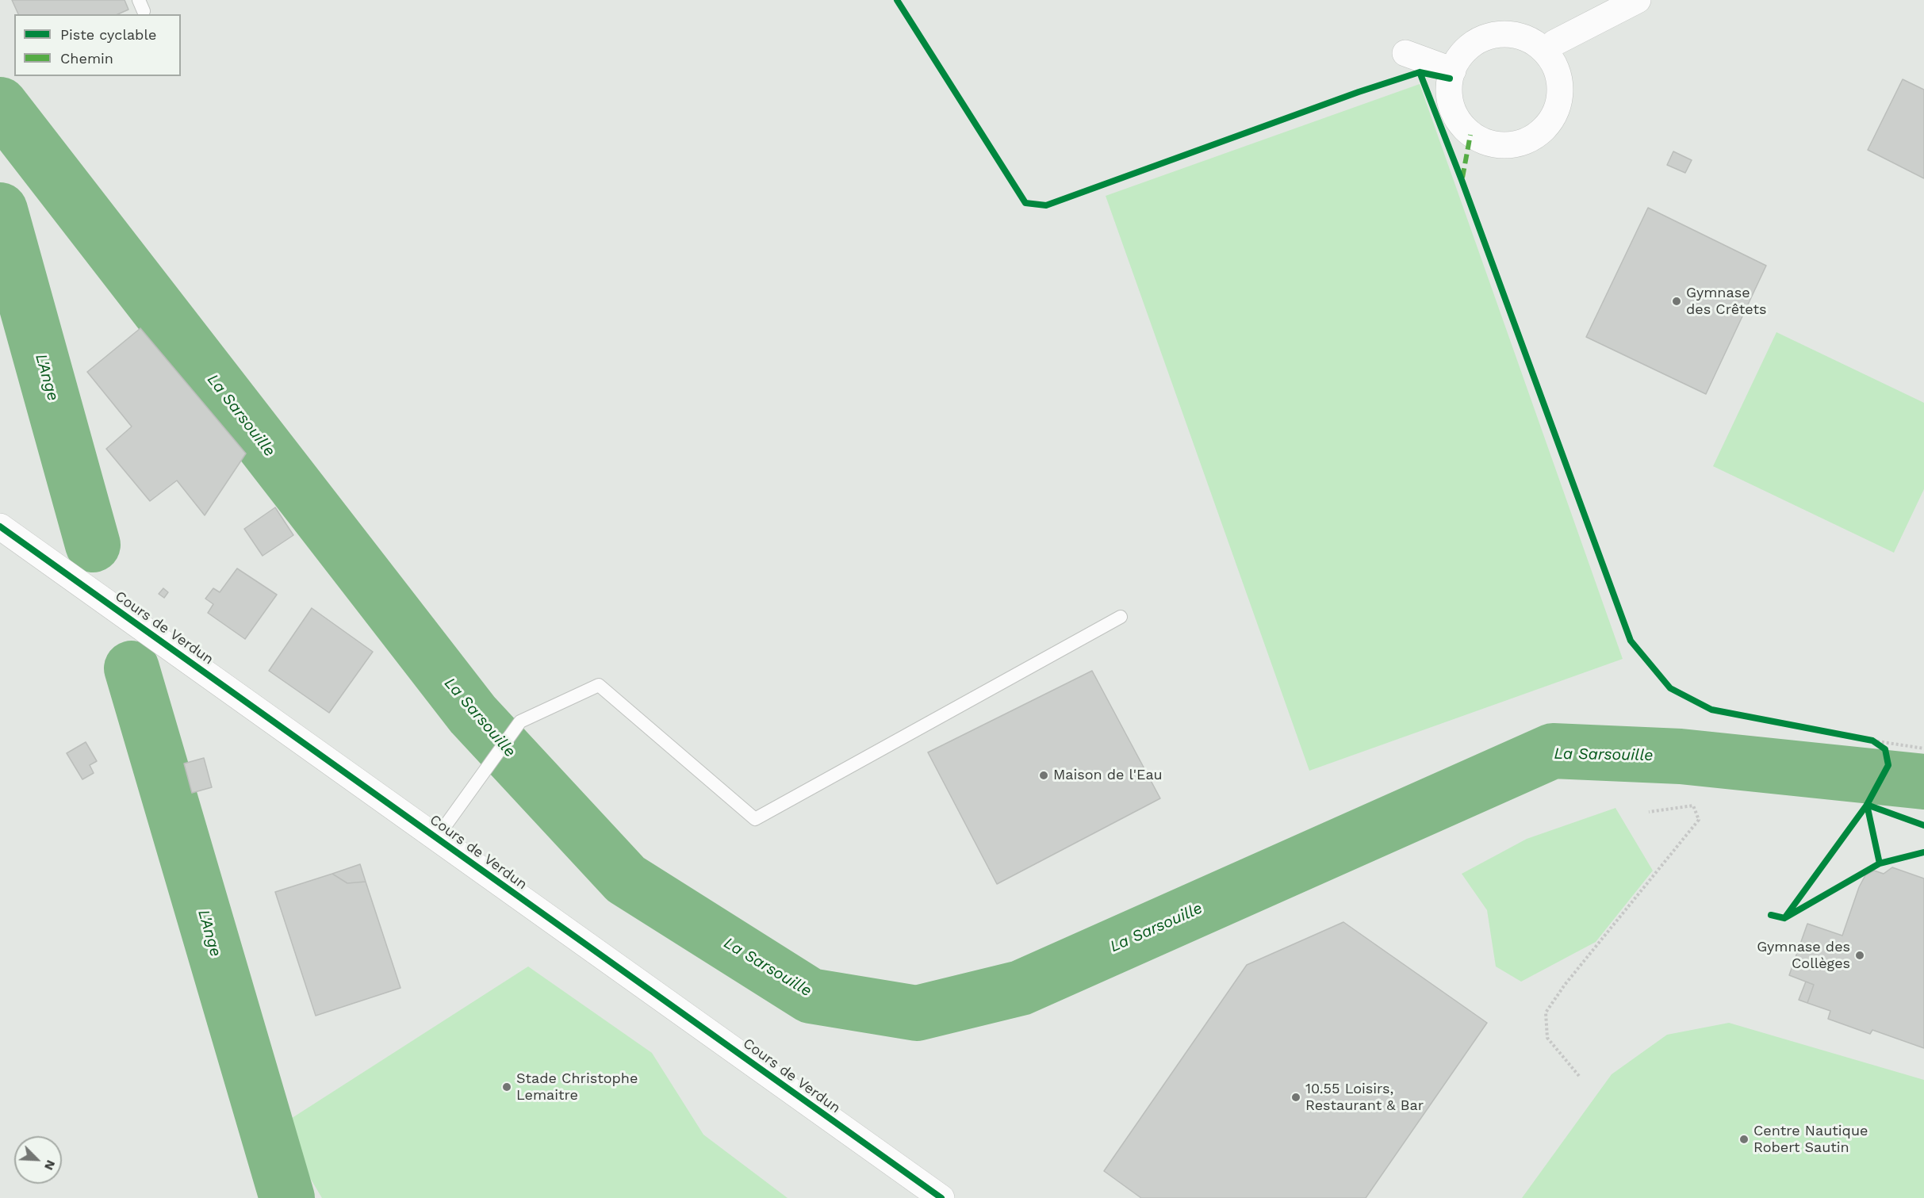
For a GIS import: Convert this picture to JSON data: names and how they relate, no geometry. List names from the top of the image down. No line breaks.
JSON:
{"streets":{"main road":["Cours de Verdun"]},"water":["L'Ange","La Sarsouille"],"places":["Gymnase des Crêtets","Maison de l'Eau","Gymnase des Collèges","Stade Christophe Lemaitre","10.55 Loisirs, Restaurant & Bar","Centre Nautique Robert Sautin"],"legend":["Piste cyclable","Chemin"],"north":"bottom right"}
